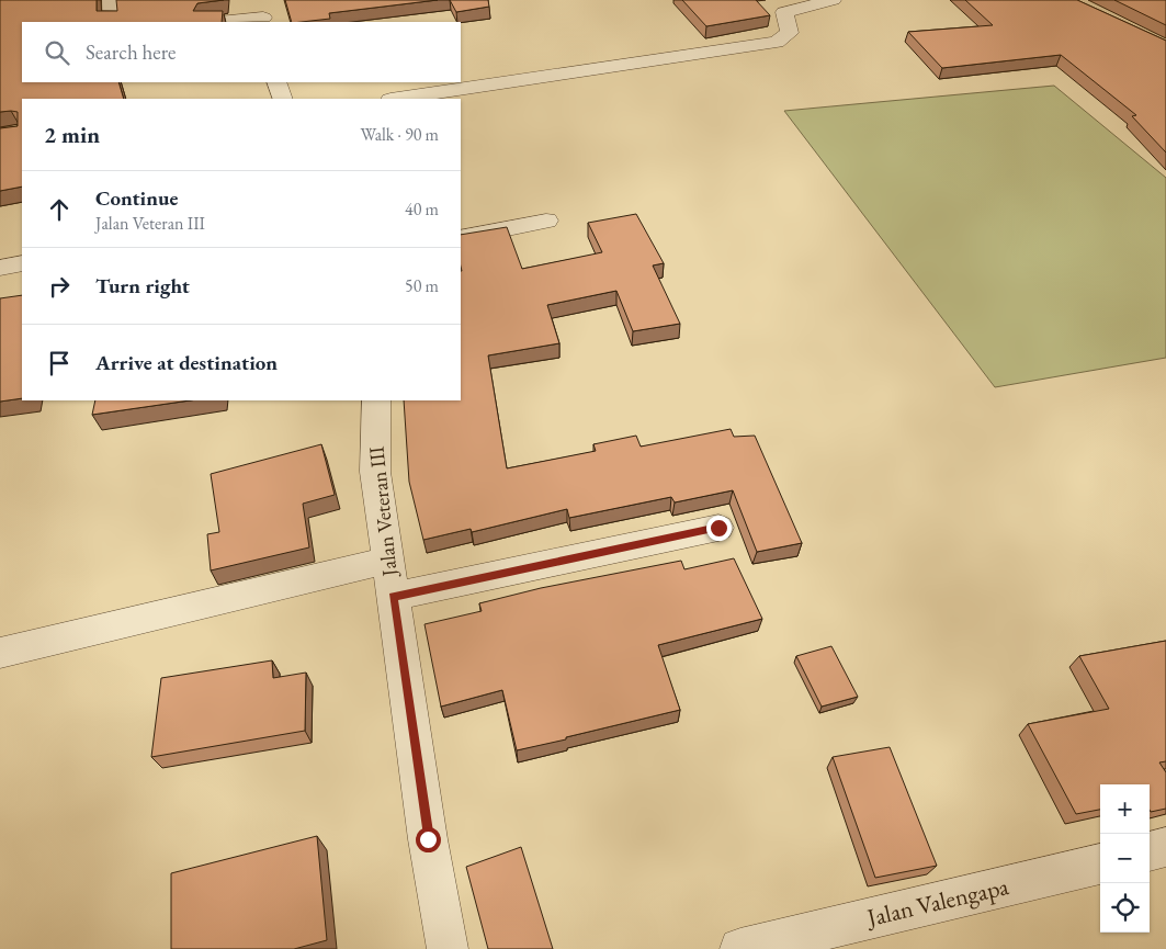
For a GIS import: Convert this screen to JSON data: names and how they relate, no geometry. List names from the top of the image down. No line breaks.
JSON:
{"streets":{"street":["Jalan Veteran III","Jalan Valengapa"]},"page":{"search":"Search here","heading":["2 min","Walk · 90 m"],"list":[["Continue","Jalan Veteran III","40 m"],["Turn right","50 m"],"Arrive at destination"],"map_buttons":["+","−"]}}
